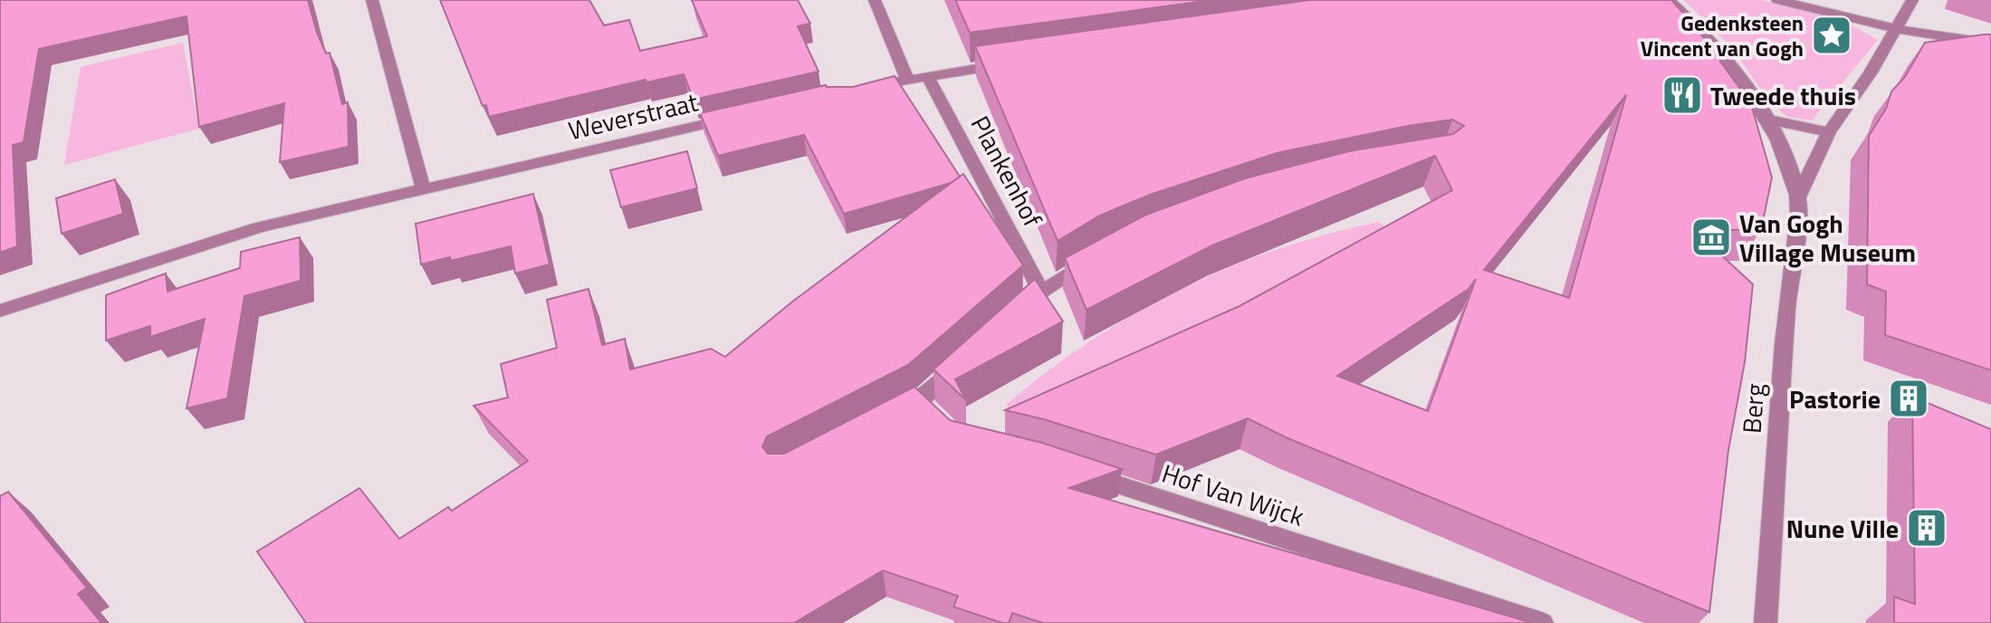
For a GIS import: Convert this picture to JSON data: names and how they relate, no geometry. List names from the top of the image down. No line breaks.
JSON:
{"streets":{"street":["Weverstraat","Plankenhof","Berg","Hof Van Wijck"]},"places":{"place":["Gedenksteen Vincent van Gogh"],"restaurant":["Tweede thuis"],"museum":["Van Gogh Village Museum"],"building":["Pastorie","Nune Ville"]}}
